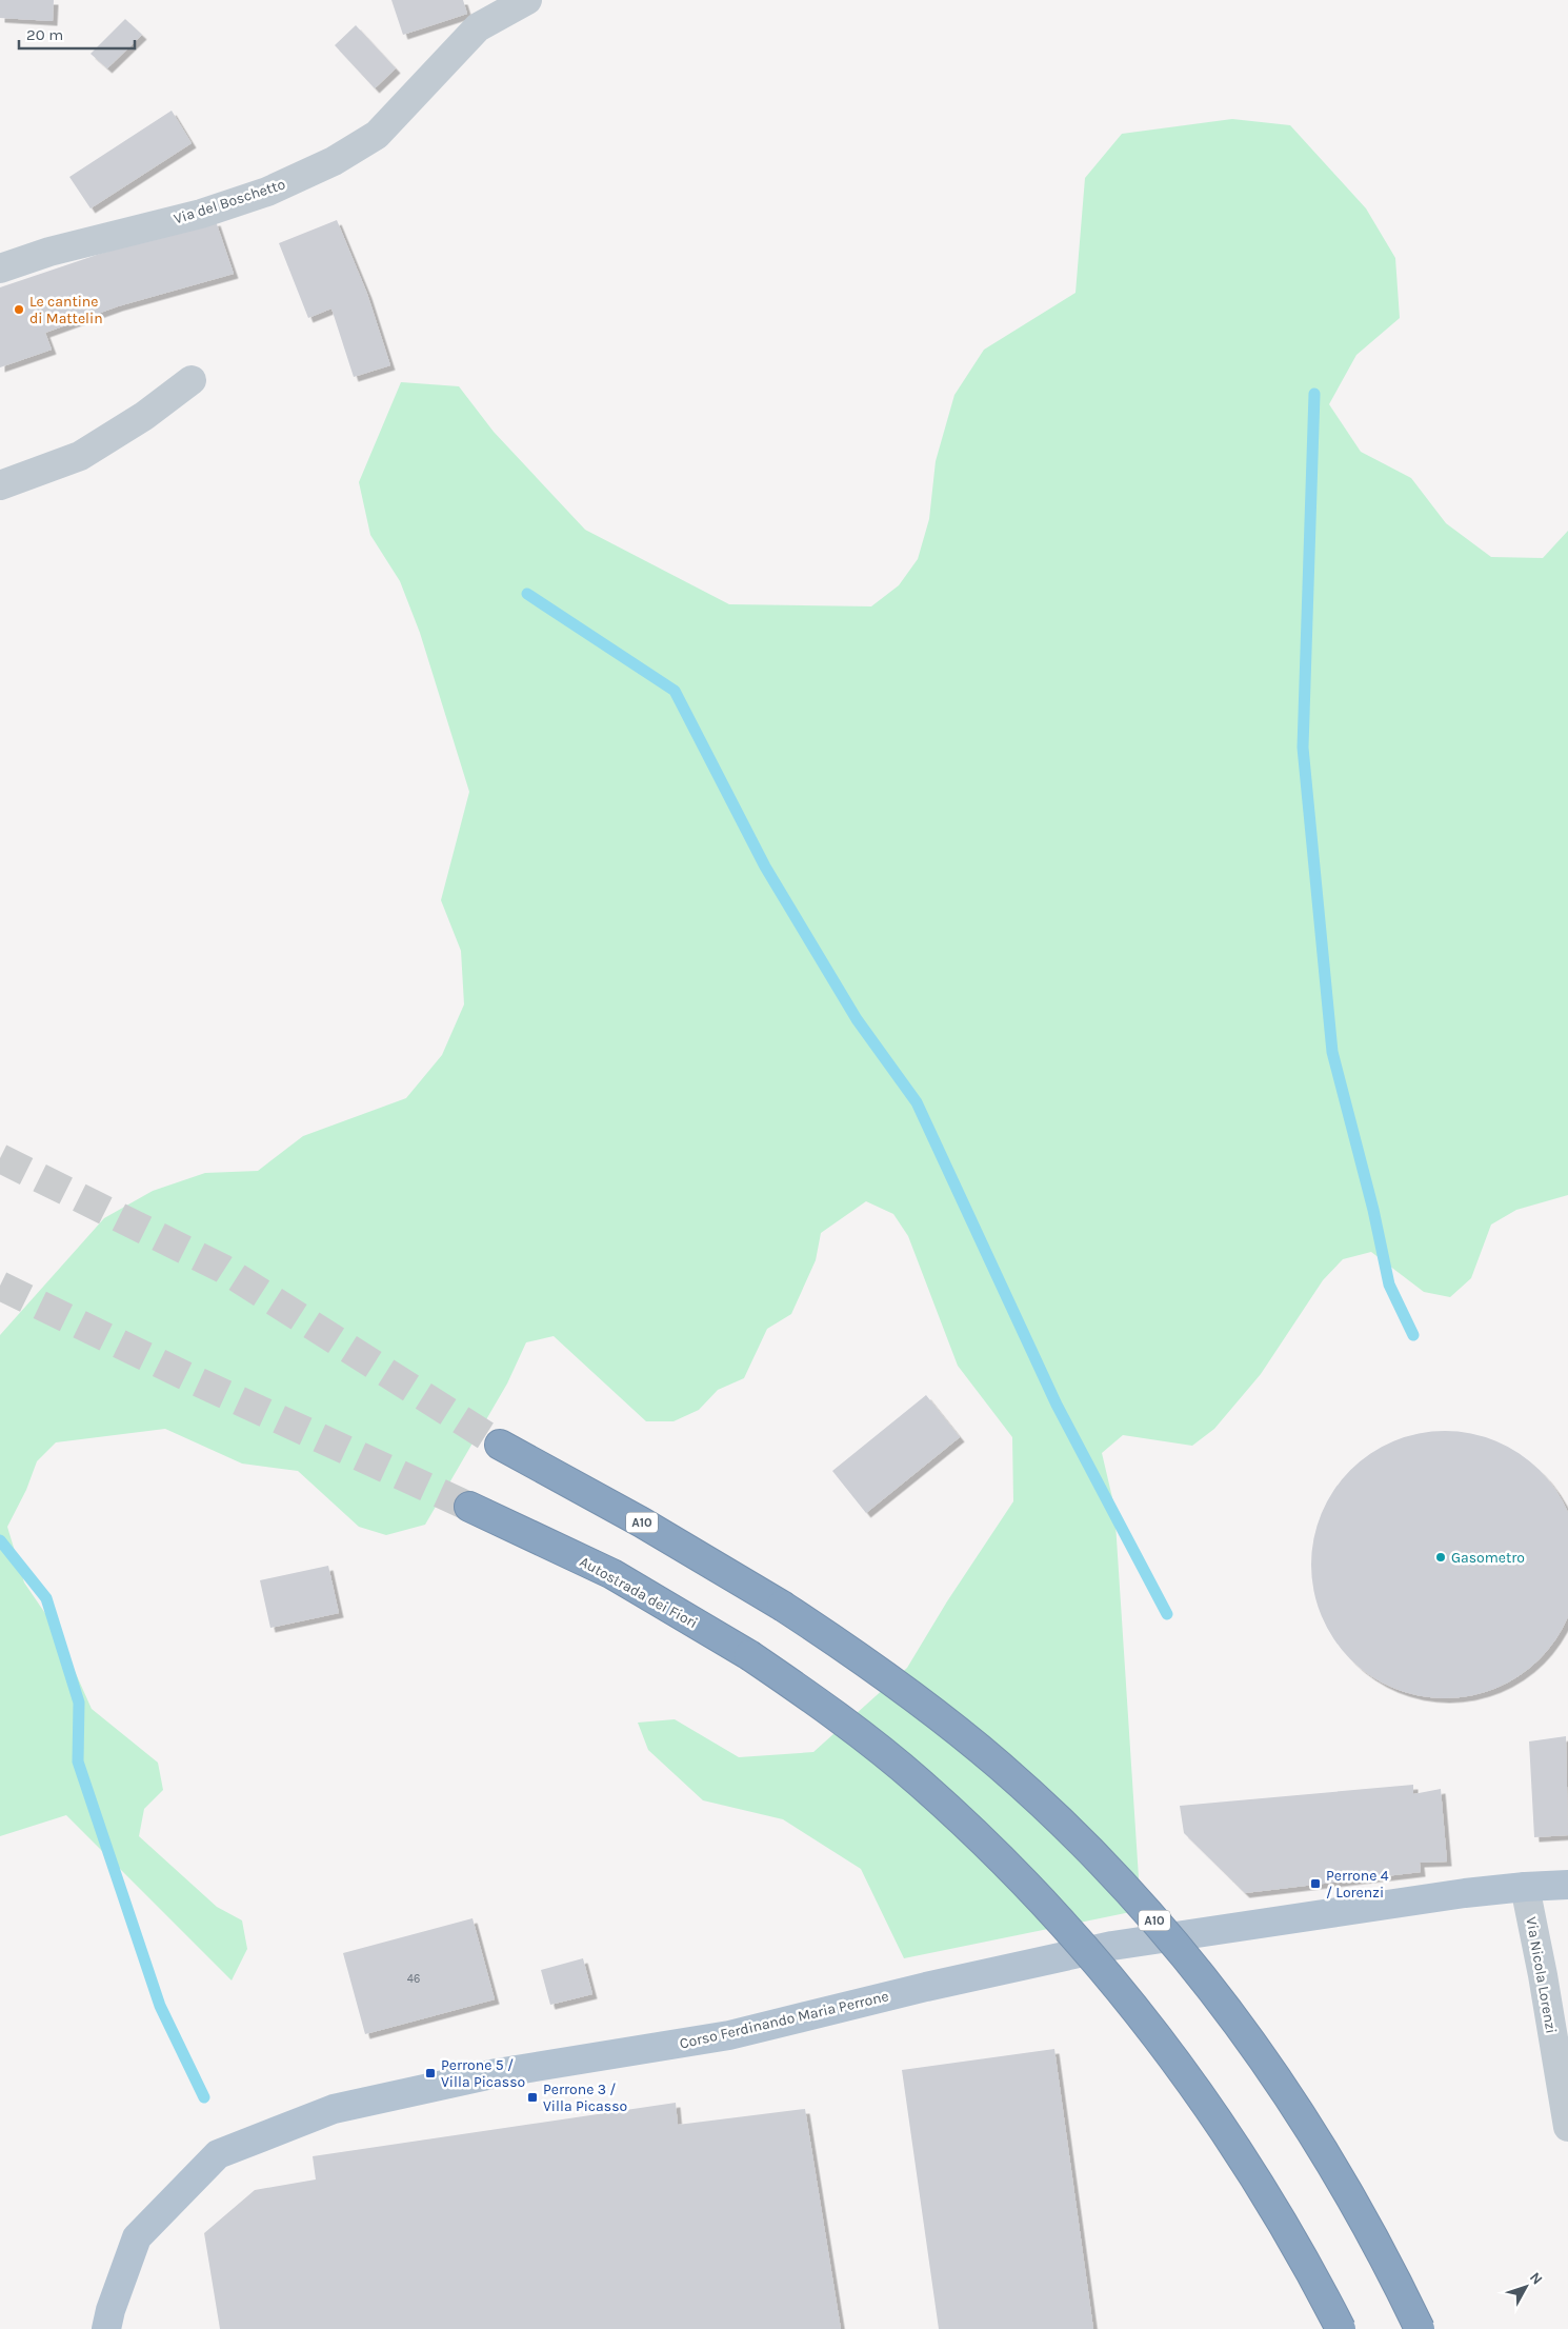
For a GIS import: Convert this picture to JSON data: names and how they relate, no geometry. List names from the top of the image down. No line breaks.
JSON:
{"streets":{"highway":["A10","Autostrada dei Fiori"],"main road":["Corso Ferdinando Maria Perrone"],"street":["Via del Boschetto","Via Nicola Lorenzi"]},"crossings":[["Via Nicola Lorenzi","Corso Ferdinando Maria Perrone"]],"places":{"other":["Le cantine di Mattelin","Gasometro"],"transit":["Perrone 4 / Lorenzi","Perrone 5 / Villa Picasso","Perrone 3 / Villa Picasso"]},"house_numbers":["46"],"scale_bar":"20 m","north":"top right"}
